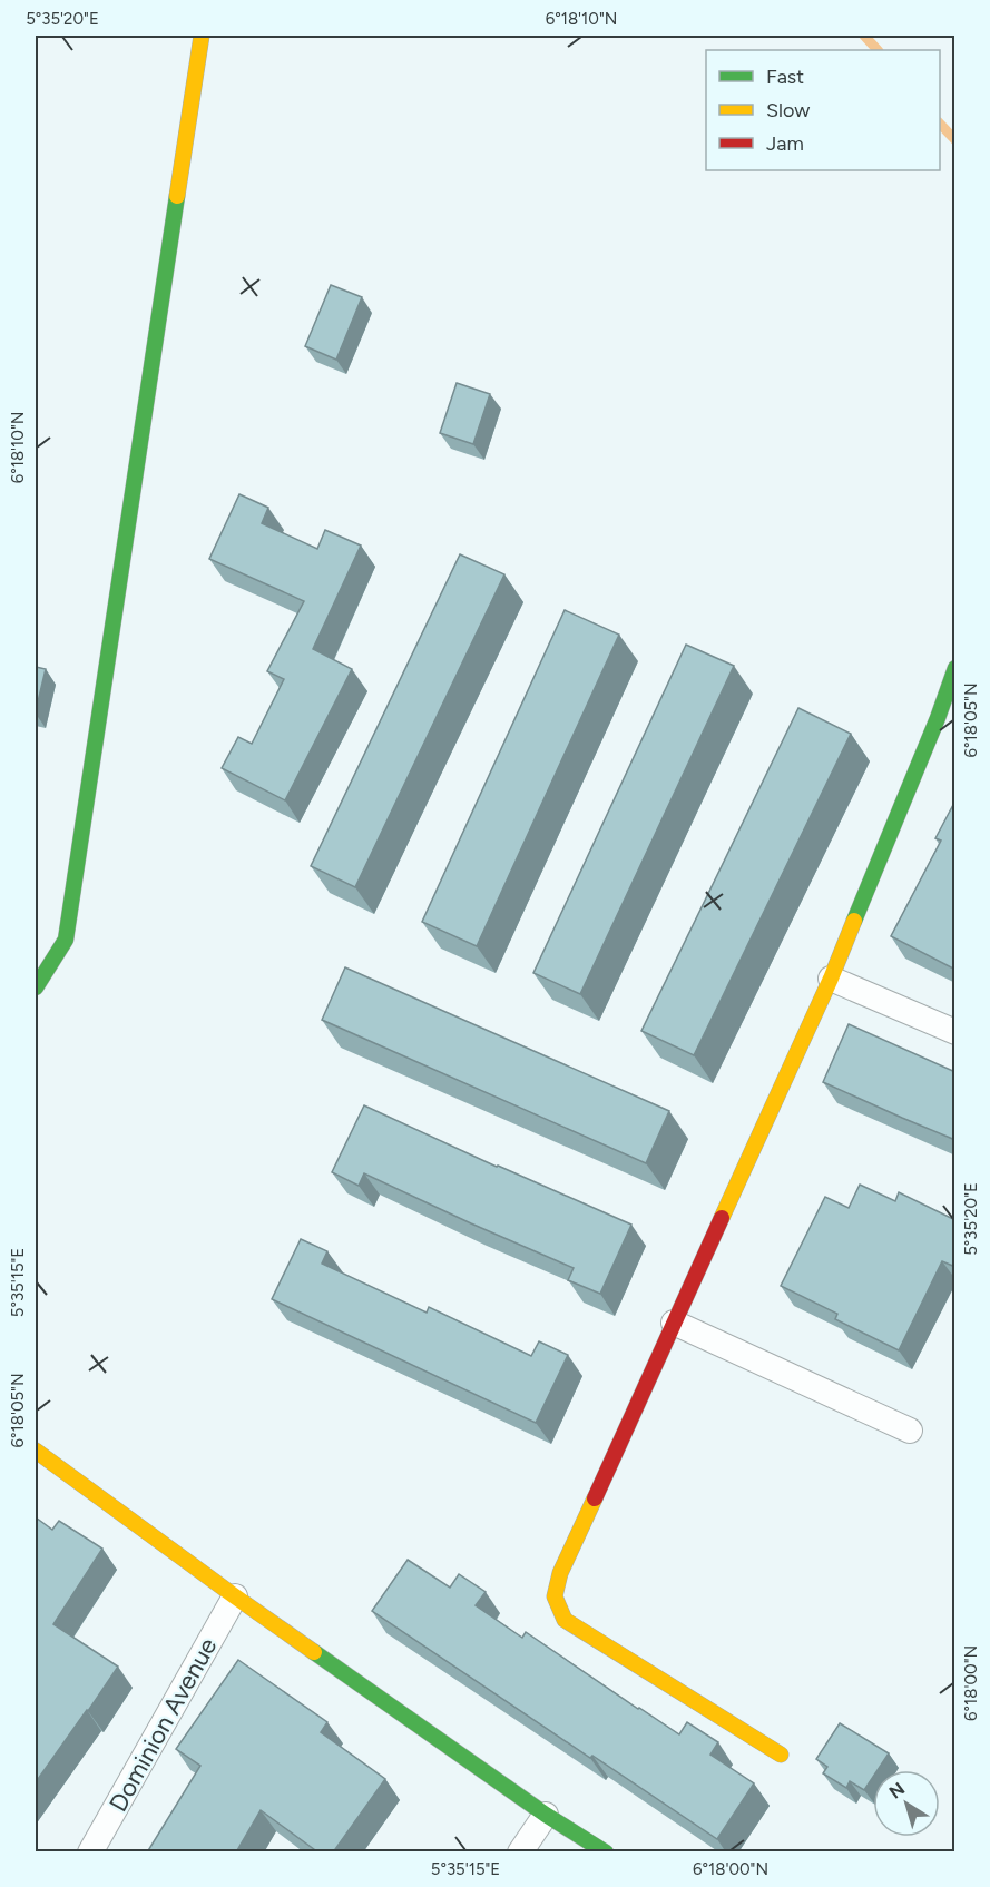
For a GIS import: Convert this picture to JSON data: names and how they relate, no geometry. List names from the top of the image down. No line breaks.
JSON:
{"streets":{"street":["Dominion Avenue"]},"legend":["Fast","Slow","Jam"],"north":"top left","coordinates":["5°35'20\"E","6°18'10\"N","6°18'05\"N","5°35'15\"E","6°18'00\"N"]}
